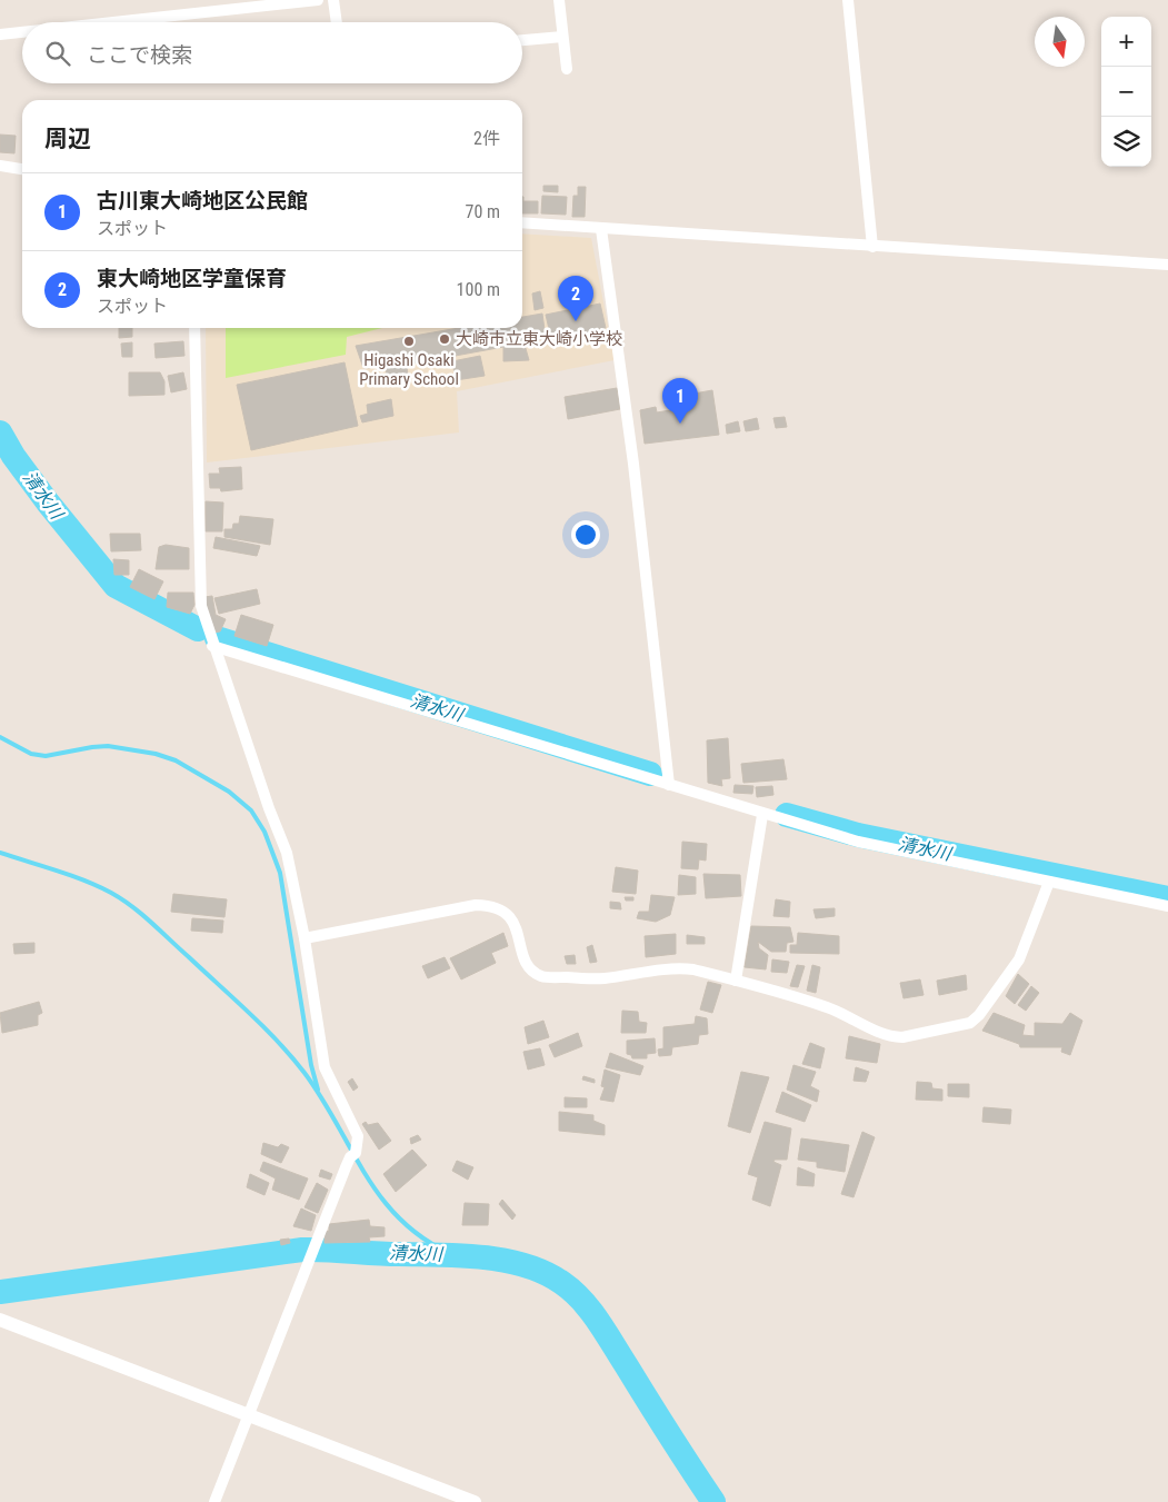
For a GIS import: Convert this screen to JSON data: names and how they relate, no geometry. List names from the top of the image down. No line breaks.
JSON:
{"water":["清水川"],"places":["大崎市立東大崎小学校","Higashi Osaki Primary School"],"north":"bottom","page":{"map_buttons":["+","−"],"search":"ここで検索","heading":["周辺","2件"],"list":[{"mark":"1","name":"古川東大崎地区公民館","note":"スポット","value":"70 m"},{"mark":"2","name":"東大崎地区学童保育","note":"スポット","value":"100 m"}],"pins":["2","1"]}}
